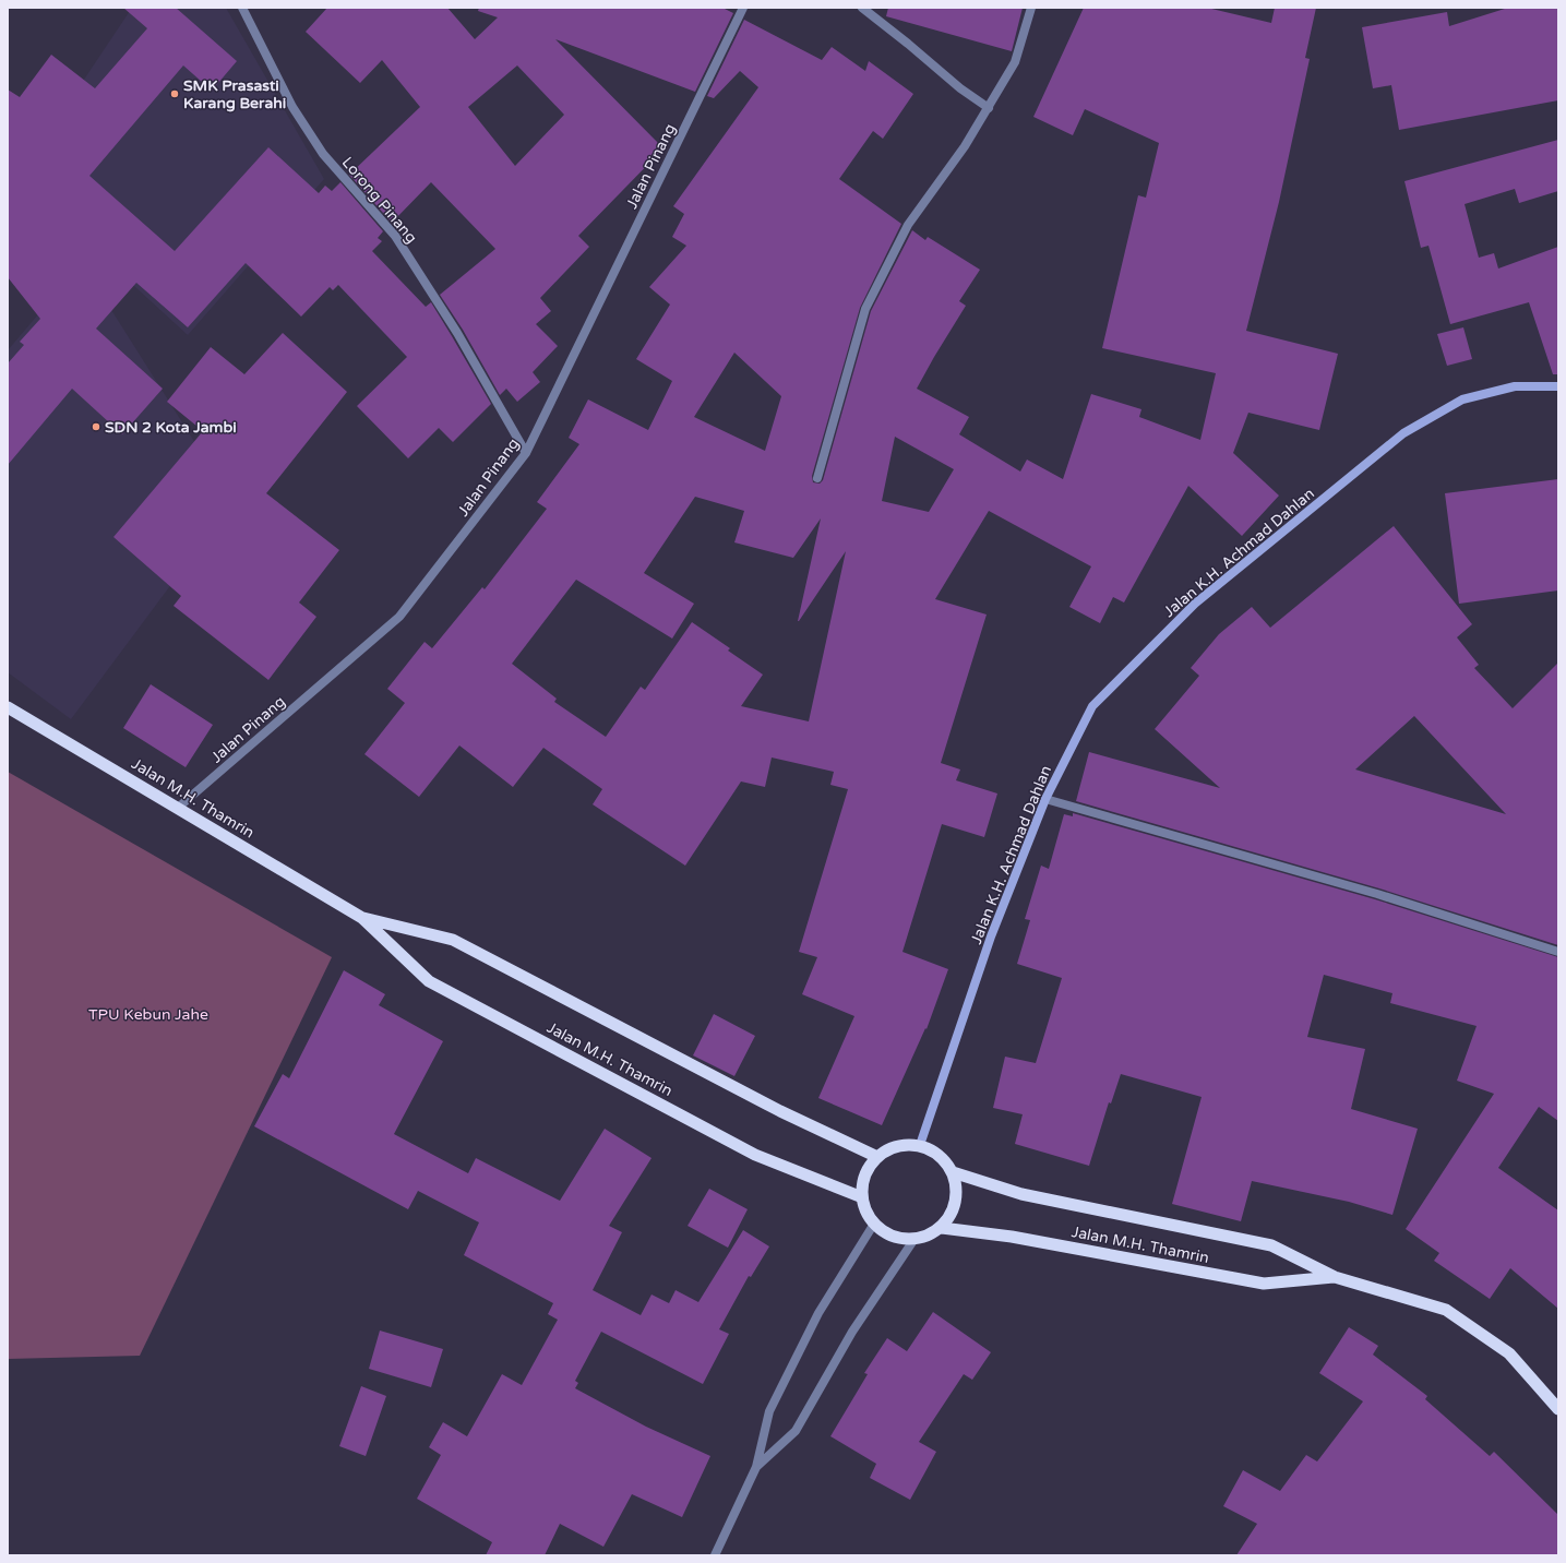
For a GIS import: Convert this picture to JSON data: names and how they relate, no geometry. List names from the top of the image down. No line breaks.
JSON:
{"streets":{"highway":["Jalan M.H. Thamrin"],"main road":["Jalan K.H. Achmad Dahlan"],"street":["Jalan Pinang","Lorong Pinang"]},"crossings":[["Jalan Pinang","Lorong Pinang"],["Jalan Pinang","Jalan M.H. Thamrin"],["Jalan K.H. Achmad Dahlan","Jalan M.H. Thamrin"]],"parks":["TPU Kebun Jahe"],"places":["SMK Prasasti Karang Berahi","SDN 2 Kota Jambi"]}
